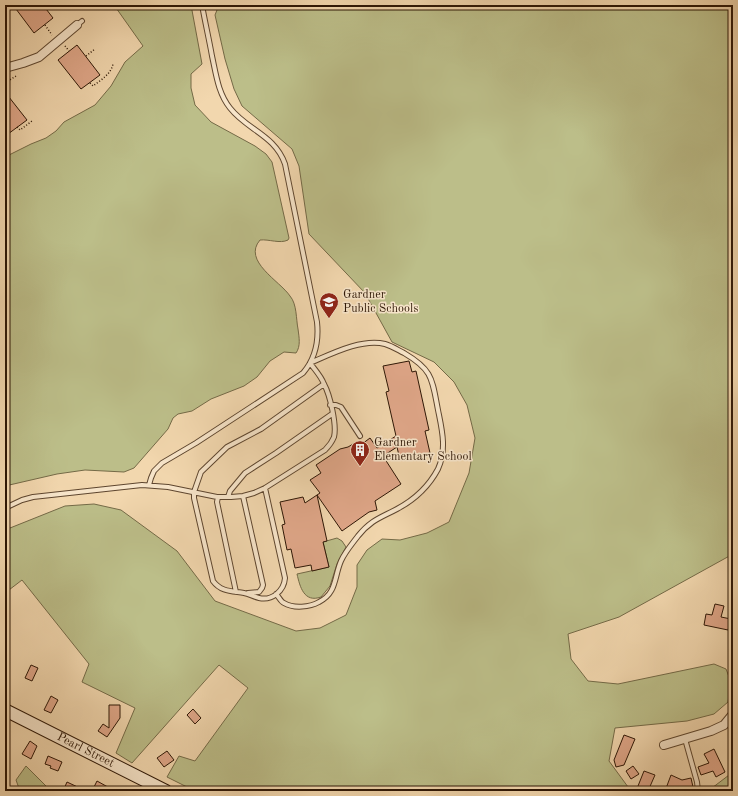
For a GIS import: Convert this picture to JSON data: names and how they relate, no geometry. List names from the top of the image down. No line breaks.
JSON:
{"streets":{"main road":["Pearl Street"]},"places":{"school or university":["Gardner Public Schools"],"building":["Gardner Elementary School"]}}
